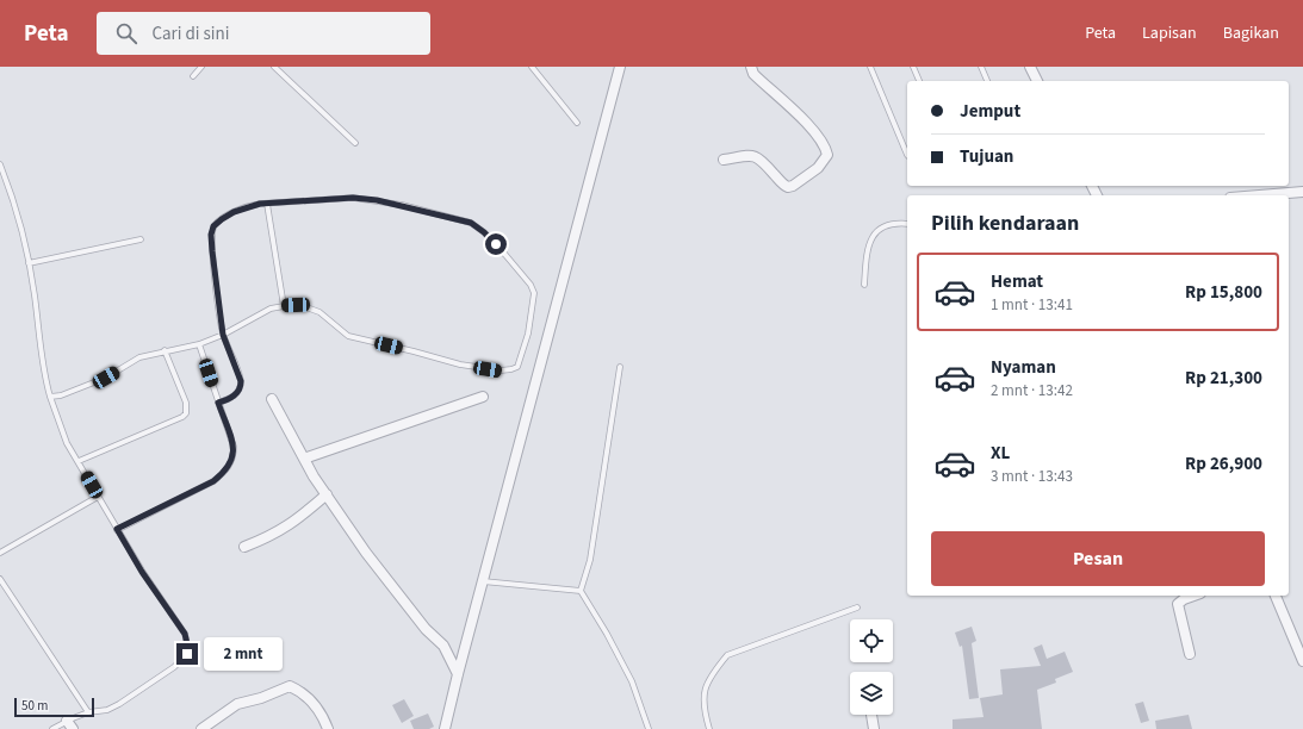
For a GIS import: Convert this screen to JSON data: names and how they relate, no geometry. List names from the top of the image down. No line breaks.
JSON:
{"scale_bar":"50 m","page":{"header":"Peta","search":"Cari di sini","nav":["Peta","Lapisan","Bagikan"],"banner":["Jemput","Tujuan"],"heading":"Pilih kendaraan","list":[{"name":"Hemat","note":"1 mnt · 13:41","value":"Rp 15,800"},{"name":"Nyaman","note":"2 mnt · 13:42","value":"Rp 21,300"},{"name":"XL","note":"3 mnt · 13:43","value":"Rp 26,900"}],"buttons":"Pesan","bubble":"2 mnt","scale":"50 m"}}
